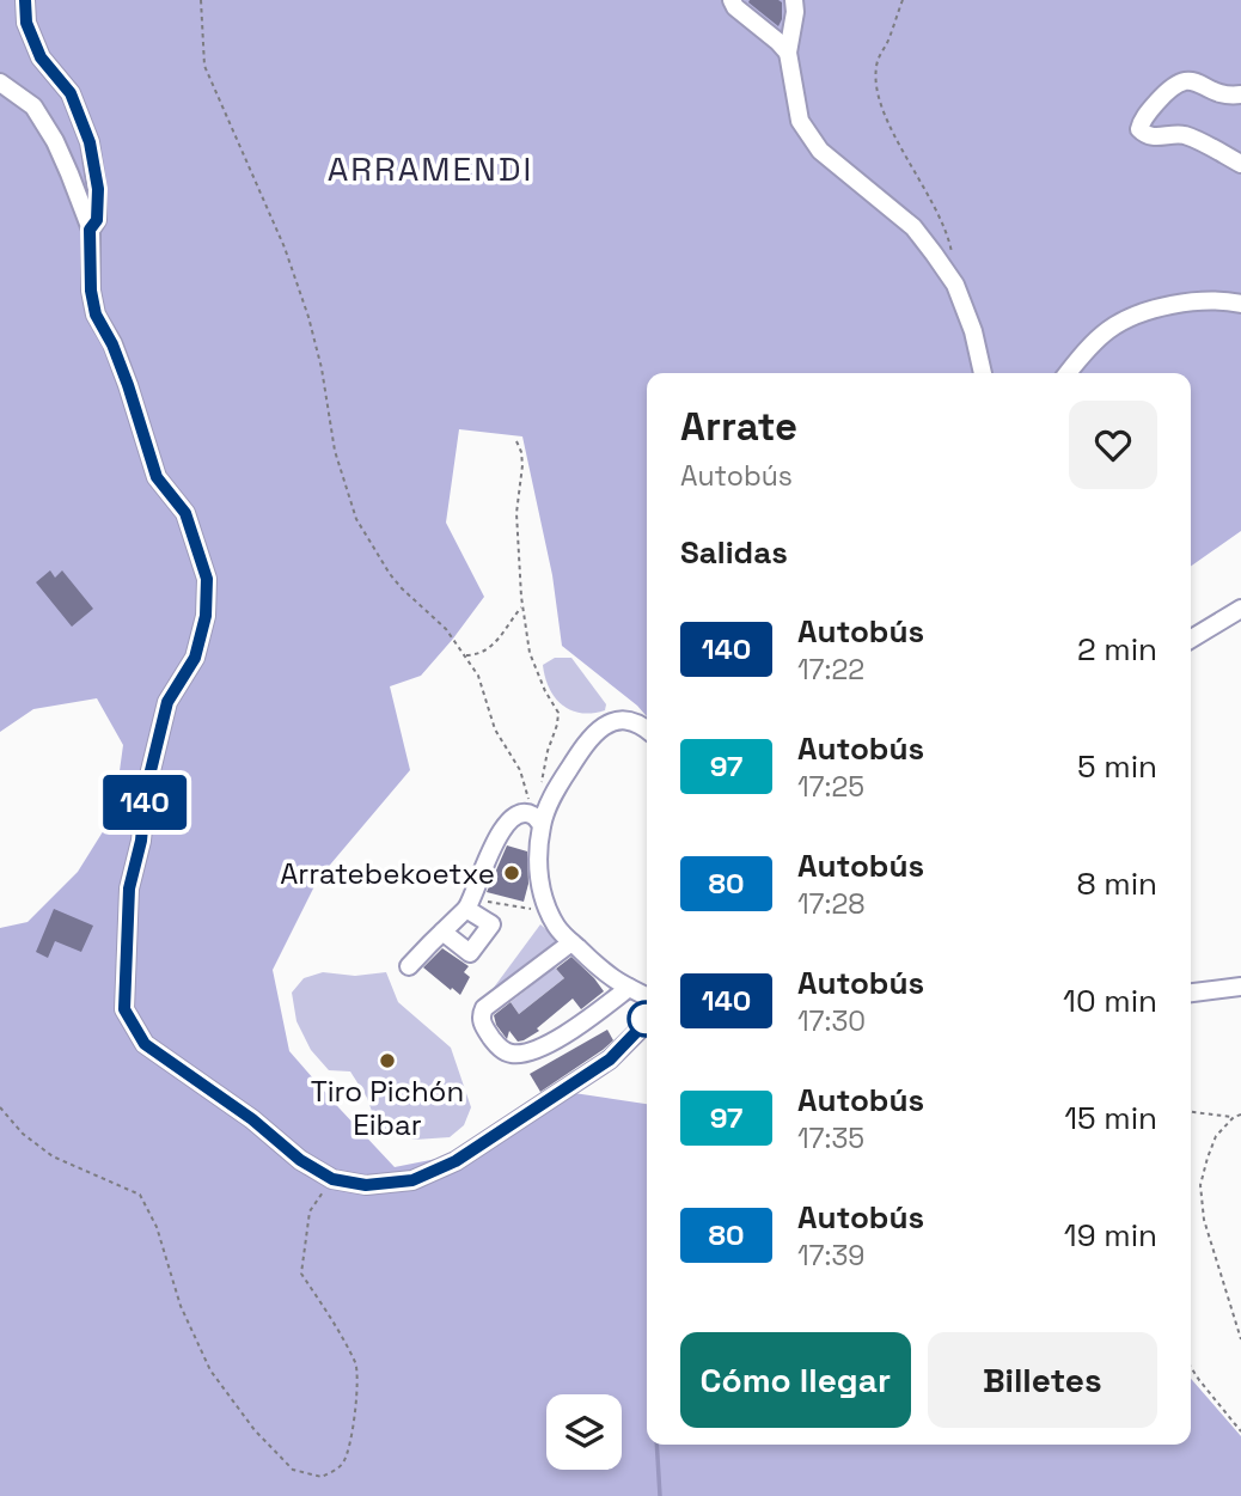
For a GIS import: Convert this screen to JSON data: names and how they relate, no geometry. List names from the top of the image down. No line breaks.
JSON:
{"districts":["ARRAMENDI"],"places":["Arratebekoetxe","Tiro Pichón Eibar"],"lines":["bus line 140"],"page":{"on_map":"140","heading":[["Arrate","Autobús"],"Salidas"],"list":[{"mark":"140","name":"Autobús","note":"17:22","value":"2 min"},{"mark":"97","name":"Autobús","note":"17:25","value":"5 min"},{"mark":"80","name":"Autobús","note":"17:28","value":"8 min"},{"mark":"140","name":"Autobús","note":"17:30","value":"10 min"},{"mark":"97","name":"Autobús","note":"17:35","value":"15 min"},{"mark":"80","name":"Autobús","note":"17:39","value":"19 min"}],"buttons":["Cómo llegar","Billetes"]}}
